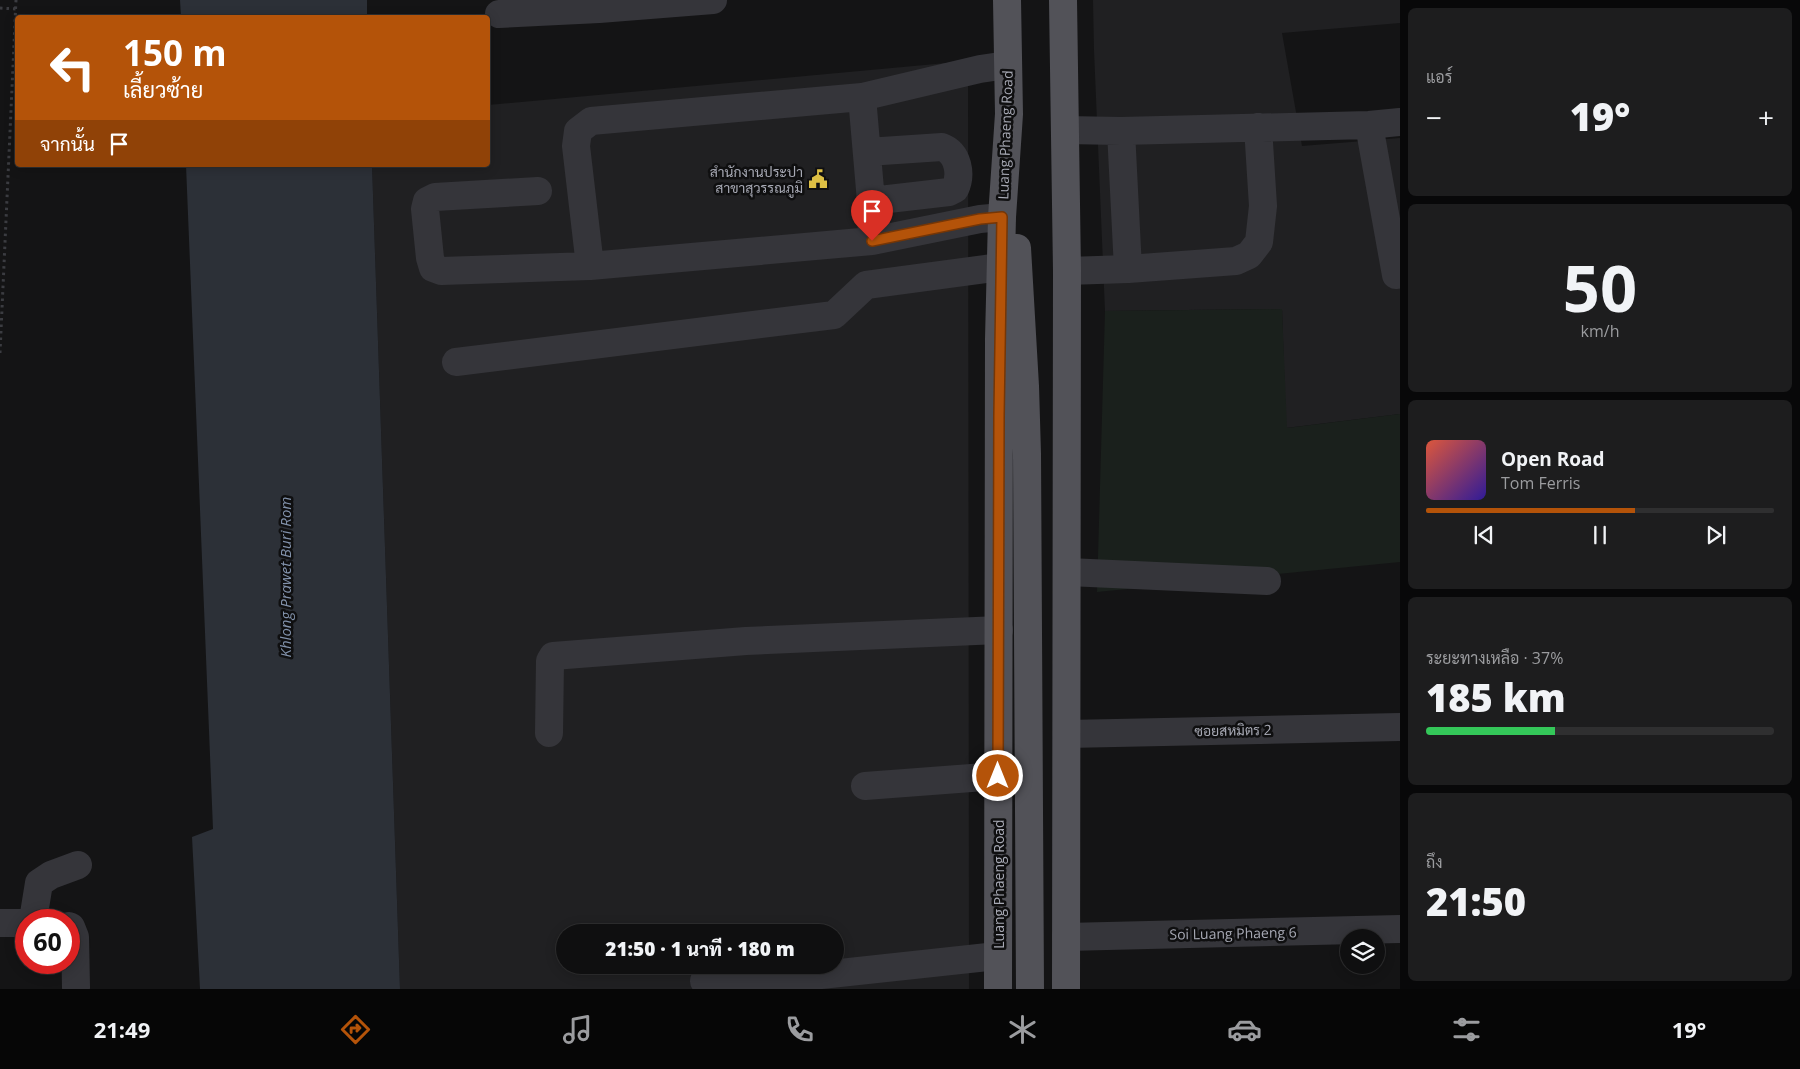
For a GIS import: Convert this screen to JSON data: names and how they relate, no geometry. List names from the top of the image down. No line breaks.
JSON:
{"streets":{"main road":["Luang Phaeng Road"],"street":["ซอยสหมิตร 2","Soi Luang Phaeng 6"]},"water":["Khlong Prawet Buri Rom"],"places":{"public building":["สำนักงานประปา สาขาสุวรรณภูมิ"]},"page":{"tile":["แอร์",["50","km/h"],["ระยะทางเหลือ · 37%","185 km"],["ถึง","21:50"]],"turn":["150 m","เลี้ยวซ้าย"],"heat":["−","19°","+"],"then":"จากนั้น","song":["Open Road","Tom Ferris"],"limit":"60","trip":"21:50 · 1 นาที · 180 m","tabs":["21:49","19°"]}}
